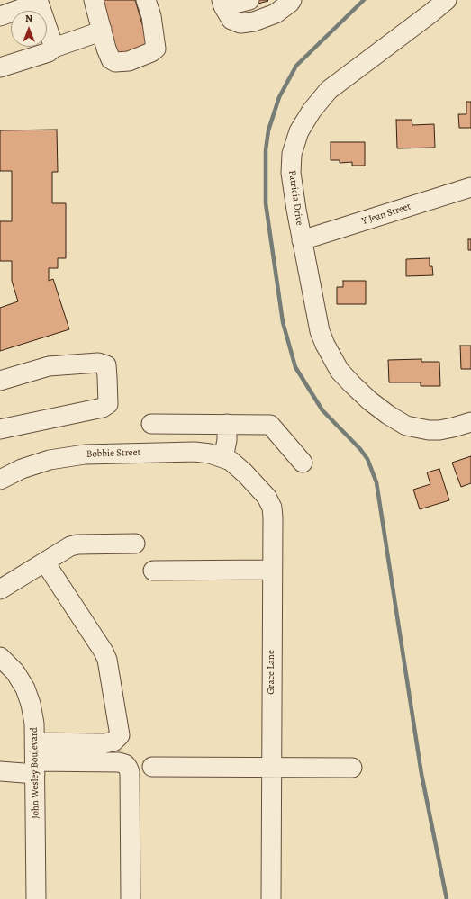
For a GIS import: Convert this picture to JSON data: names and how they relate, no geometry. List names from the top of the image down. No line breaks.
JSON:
{"streets":{"street":["Patricia Drive","Y Jean Street","Bobbie Street","Grace Lane","John Wesley Boulevard"]},"crossings":[["Patricia Drive","Y Jean Street"],["Bobbie Street","Grace Lane"]],"north":"top"}
